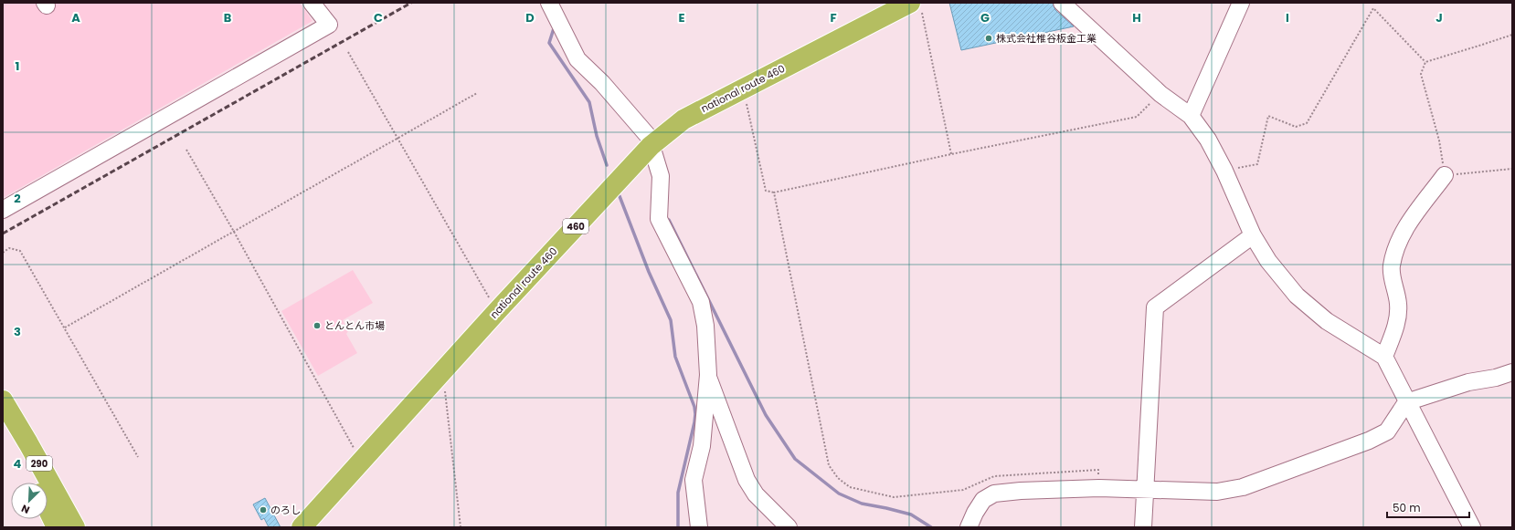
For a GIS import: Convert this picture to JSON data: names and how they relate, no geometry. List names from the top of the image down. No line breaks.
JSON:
{"streets":{"highway":["national route 460","460","290"]},"places":["株式会社椎谷板金工業","とんとん市場","のろし"],"scale_bar":"50 m","north":"bottom left","grid":{"columns":["A","B","C","D","E","F","G","H","I","J"],"rows":["1","2","3","4"]}}
